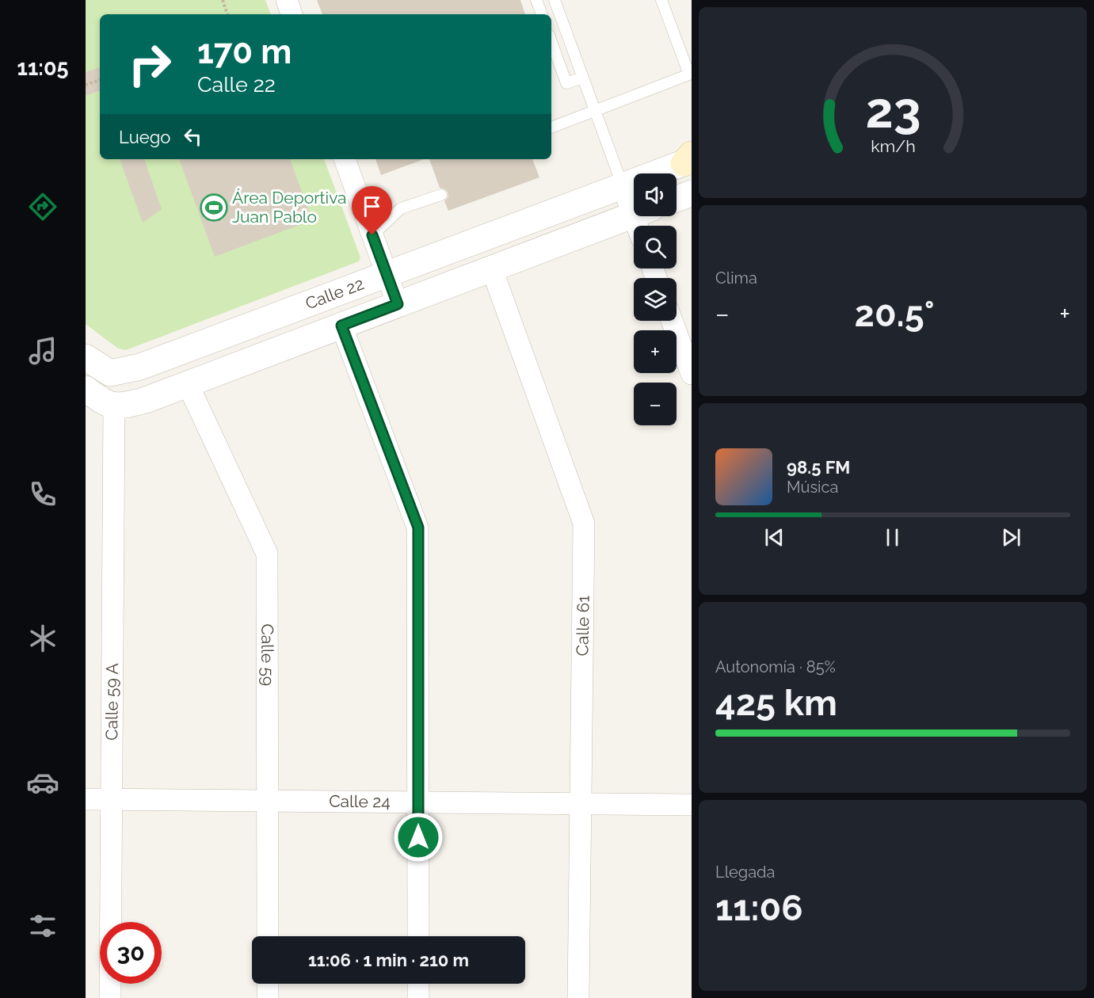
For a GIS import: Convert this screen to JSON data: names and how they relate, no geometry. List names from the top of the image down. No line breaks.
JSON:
{"streets":{"street":["Calle 22","Calle 61","Calle 59","Calle 59 A","Calle 24"]},"crossings":[["Calle 22","Calle 61"],["Calle 22","Calle 59"],["Calle 22","Calle 59 A"],["Calle 61","Calle 24"],["Calle 59","Calle 24"],["Calle 59 A","Calle 24"]],"places":{"sports":["Área Deportiva Juan Pablo"]},"page":{"tabs":"11:05","turn":["170 m","Calle 22"],"then":"Luego","map_buttons":["+","−"],"tile":["Clima",["Autonomía · 85%","425 km"],["Llegada","11:06"]],"heat":["−","20.5°","+"],"song":["98.5 FM","Música"],"limit":"30","trip":"11:06 · 1 min · 210 m","gauge":["23","km/h"]}}
